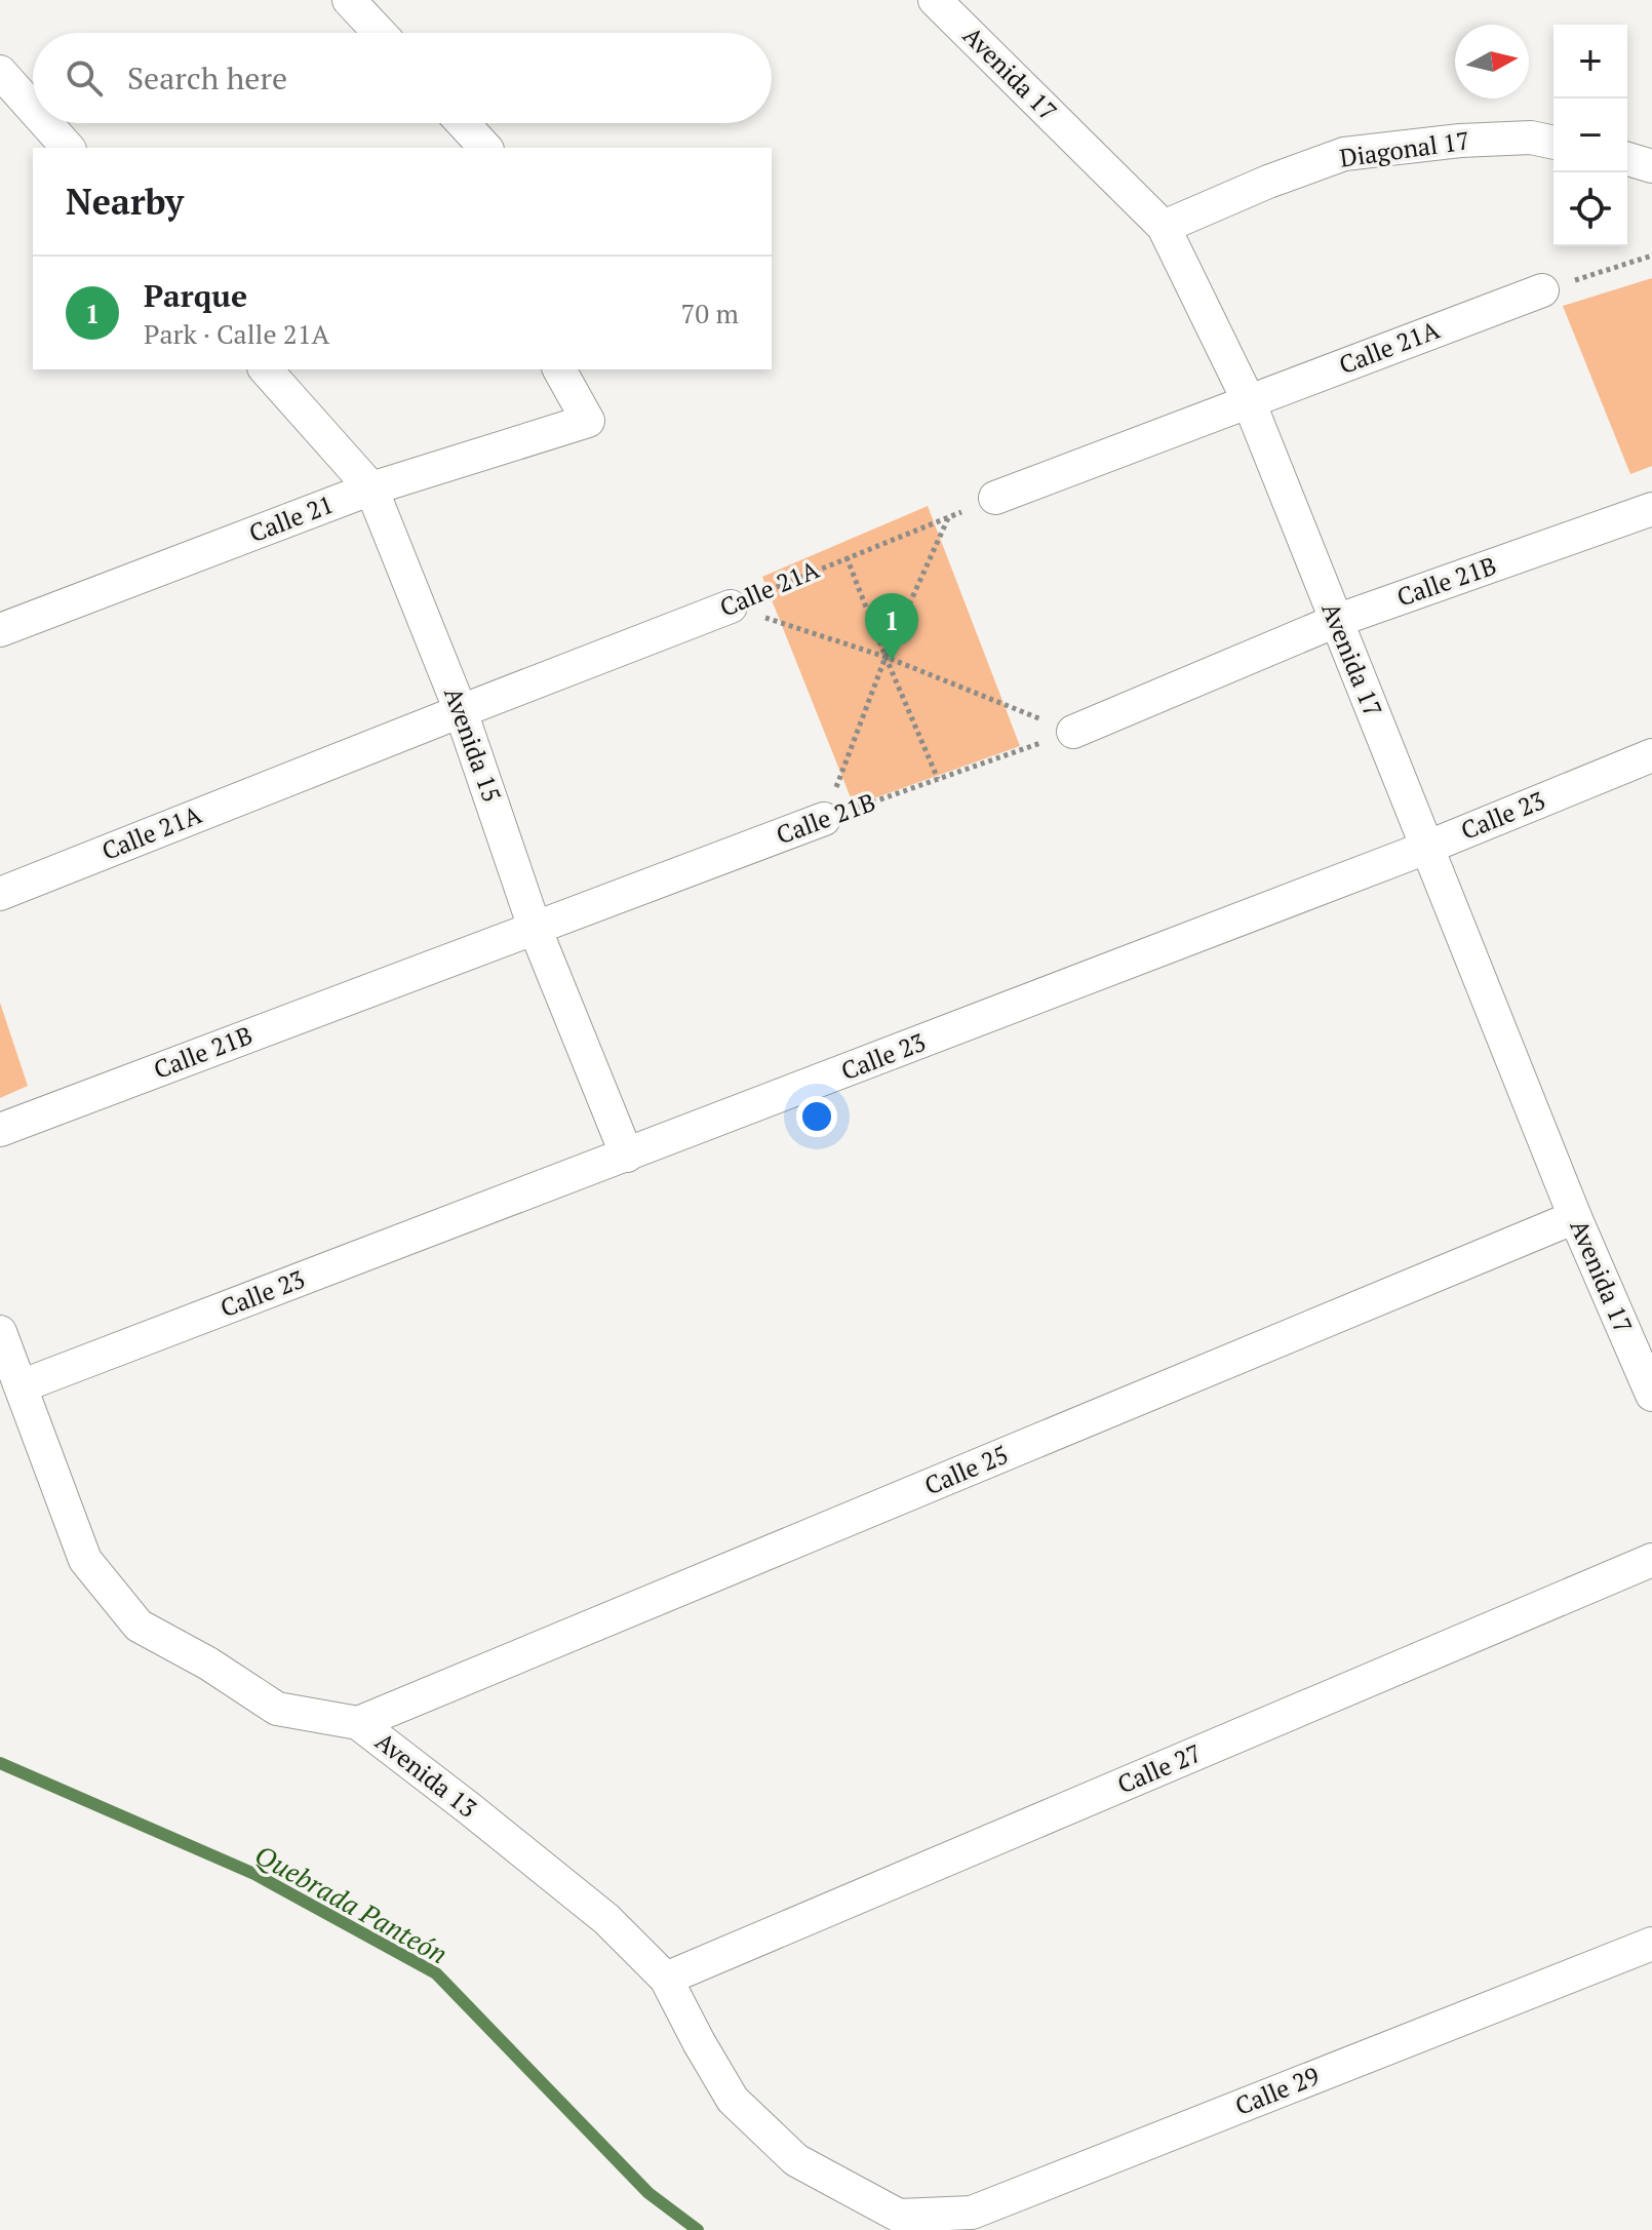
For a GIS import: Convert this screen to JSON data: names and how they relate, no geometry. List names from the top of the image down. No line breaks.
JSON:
{"streets":{"street":["Avenida 17","Diagonal 17","Calle 21A","Calle 21","Calle 21B","Avenida 15","Calle 23","Calle 25","Calle 27","Avenida 13","Calle 29"]},"crossings":[["Avenida 17","Diagonal 17"],["Avenida 17","Calle 21A"],["Avenida 17","Calle 21B"],["Avenida 17","Calle 23"],["Avenida 17","Calle 25"],["Calle 21A","Avenida 15"],["Calle 21","Avenida 15"],["Calle 21B","Avenida 15"],["Avenida 15","Calle 23"],["Calle 23","Avenida 13"],["Calle 25","Avenida 13"],["Calle 27","Avenida 13"],["Avenida 13","Calle 29"]],"water":["Quebrada Panteón"],"north":"right","page":{"map_buttons":["+","−"],"search":"Search here","heading":"Nearby","list":[{"mark":"1","name":"Parque","note":"Park · Calle 21A","value":"70 m"}],"pins":"1"}}
